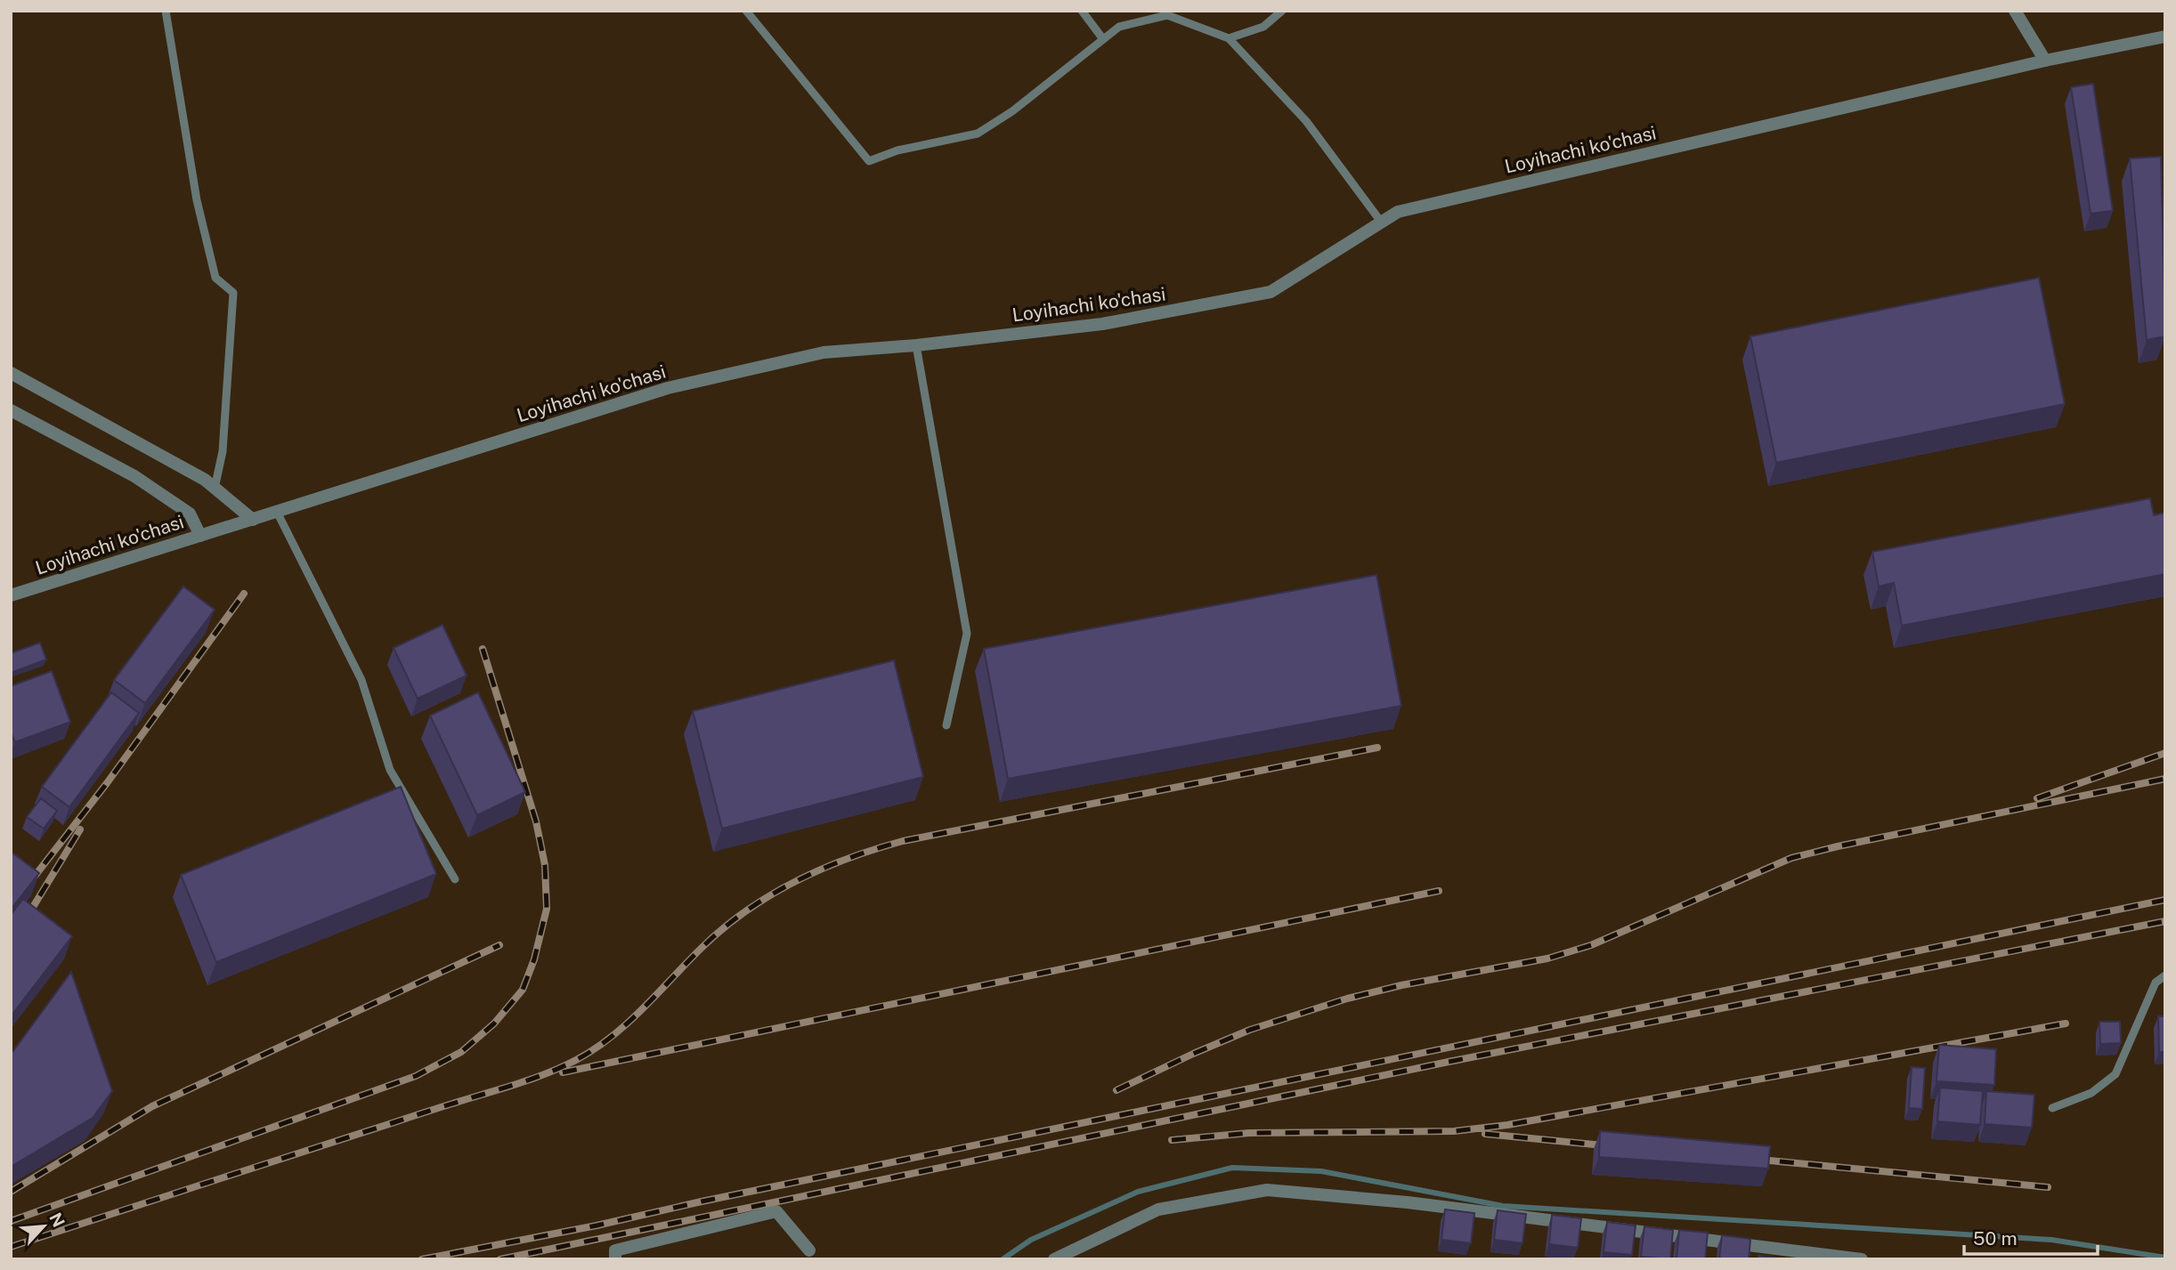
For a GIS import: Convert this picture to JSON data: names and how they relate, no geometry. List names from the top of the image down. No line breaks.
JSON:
{"streets":{"street":["Loyihachi ko'chasi"]},"scale_bar":"50 m","north":"top right"}
